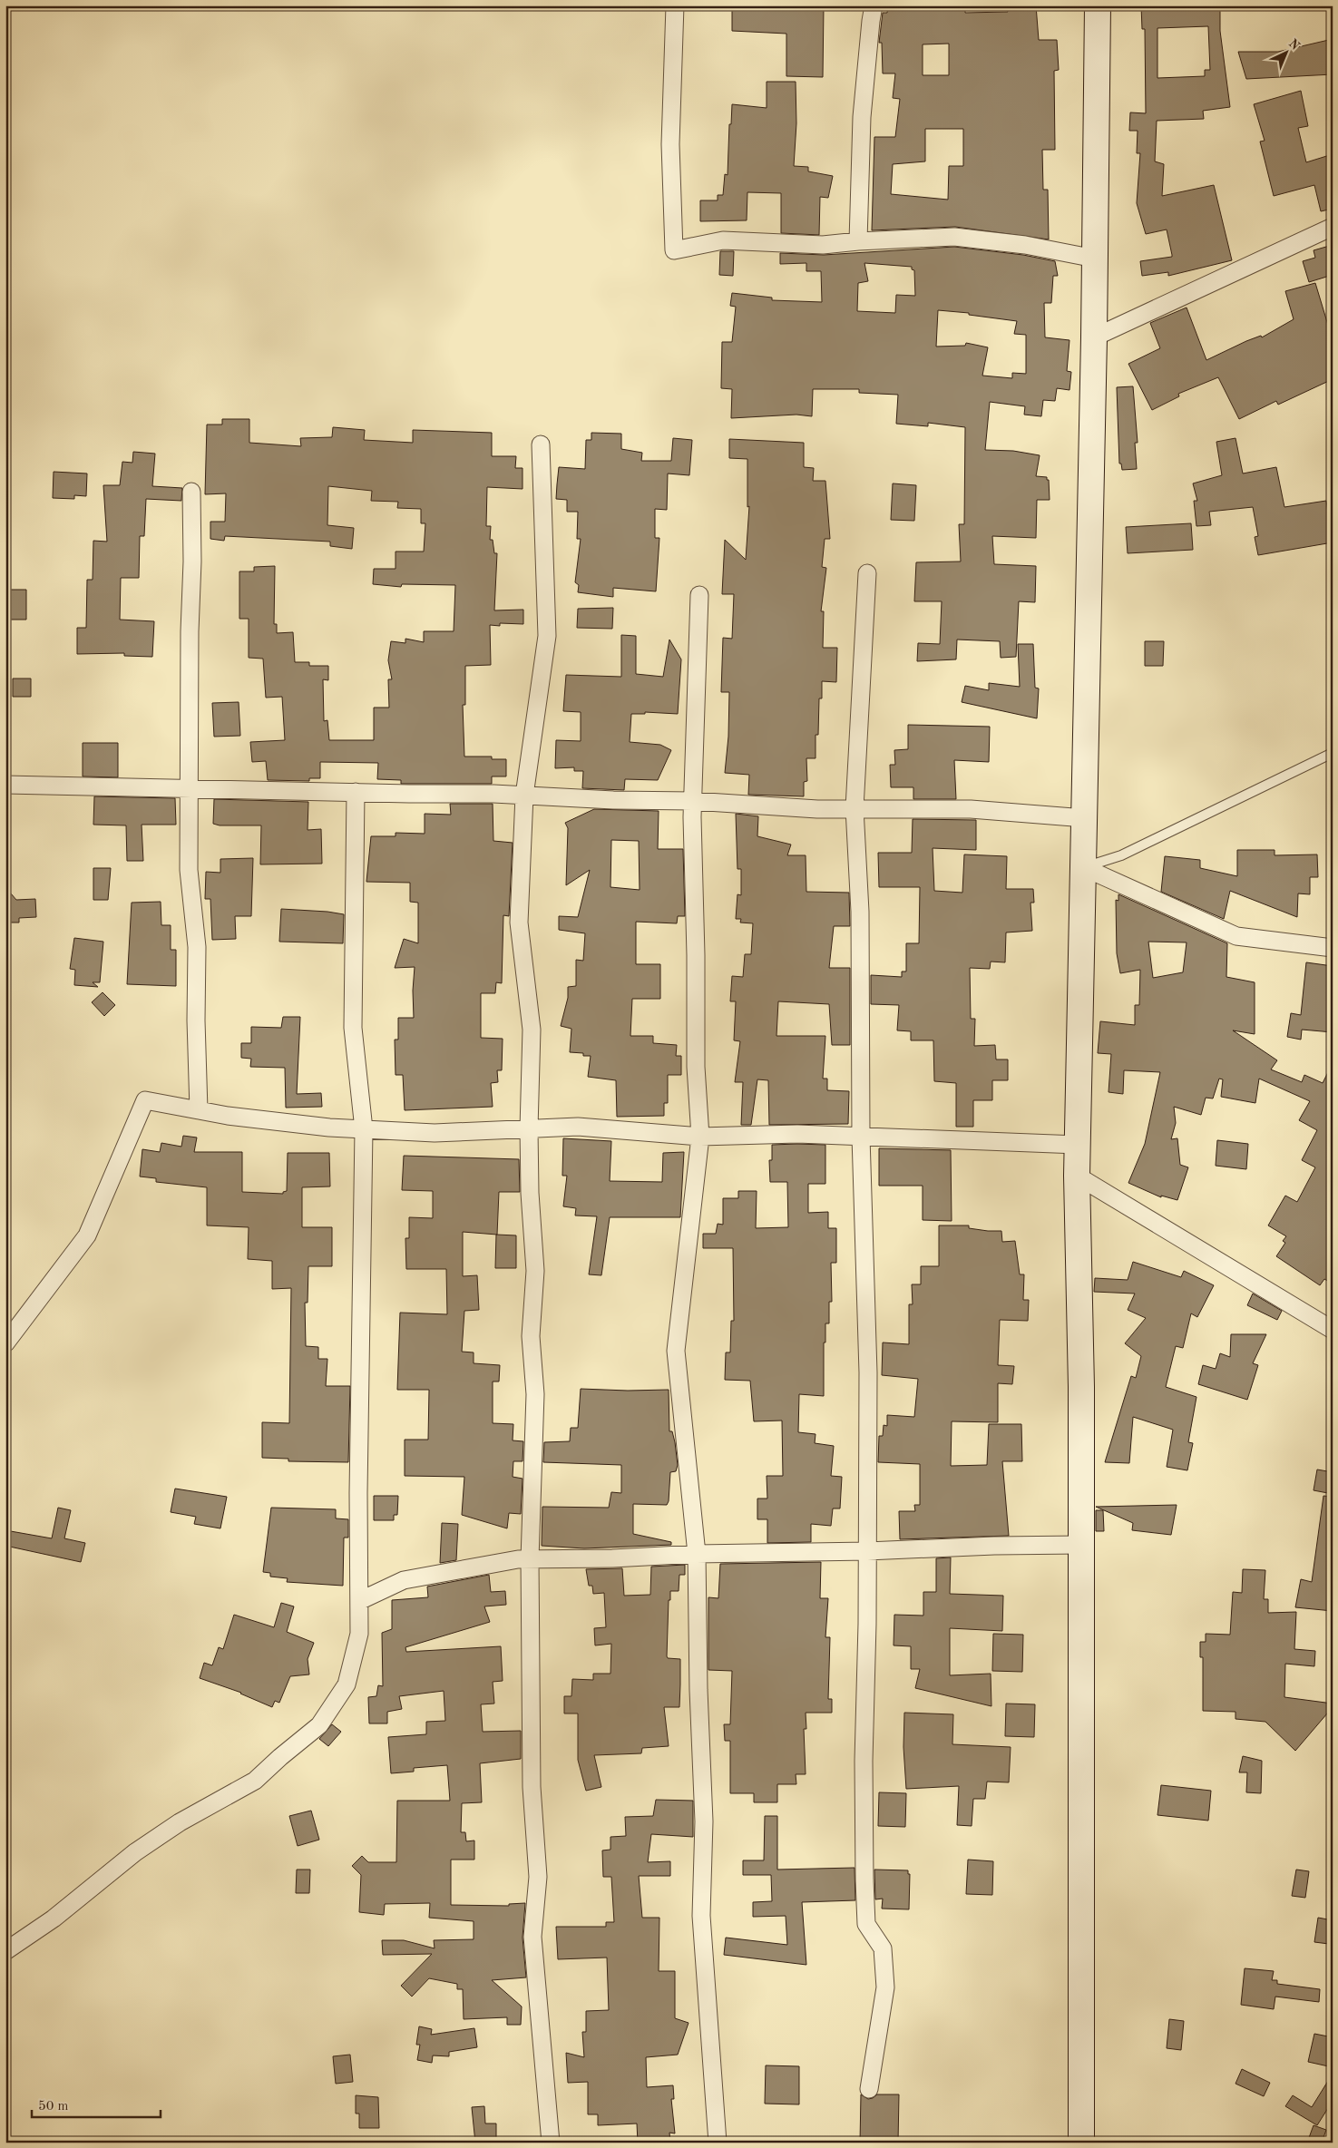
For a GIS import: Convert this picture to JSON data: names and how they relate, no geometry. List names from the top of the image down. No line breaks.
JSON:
{"scale_bar":"50 m","north":"top right"}
